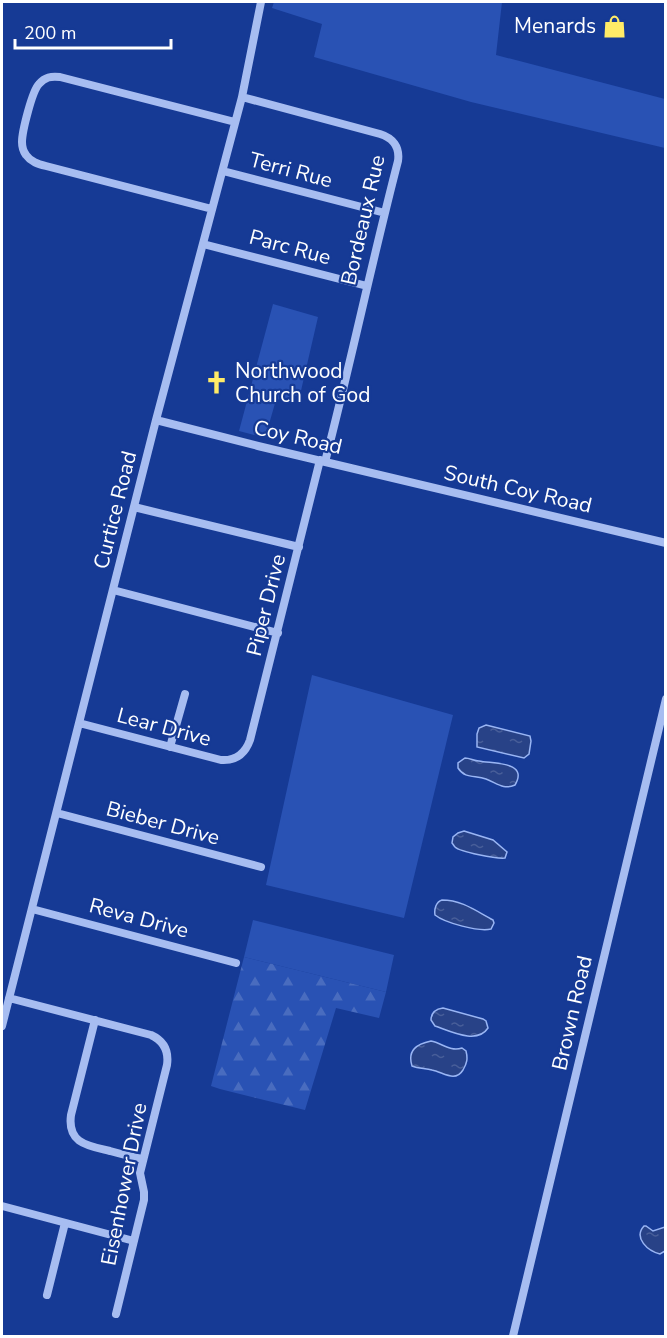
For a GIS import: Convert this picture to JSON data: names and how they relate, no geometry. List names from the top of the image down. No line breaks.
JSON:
{"streets":{"street":["Terri Rue","Bordeaux Rue","Parc Rue","Coy Road","South Coy Road","Curtice Road","Piper Drive","Lear Drive","Bieber Drive","Reva Drive","Brown Road","Eisenhower Drive"]},"crossings":[["Terri Rue","Bordeaux Rue"],["Terri Rue","Curtice Road"],["Bordeaux Rue","Parc Rue"],["Bordeaux Rue","Coy Road"],["Bordeaux Rue","Curtice Road"],["Bordeaux Rue","Piper Drive"],["Parc Rue","Curtice Road"],["Coy Road","South Coy Road"],["Coy Road","Curtice Road"],["Coy Road","Piper Drive"],["Curtice Road","Lear Drive"],["Curtice Road","Bieber Drive"],["Curtice Road","Reva Drive"],["Curtice Road","Eisenhower Drive"],["Piper Drive","Lear Drive"]],"places":{"shop":["Menards"],"church":["Northwood Church of God"]},"scale_bar":"200 m"}
